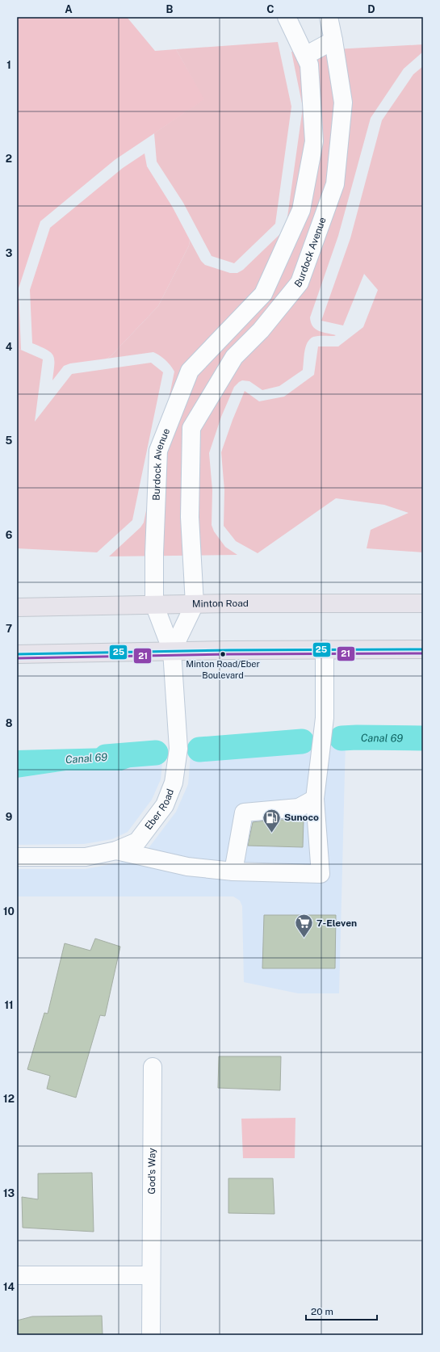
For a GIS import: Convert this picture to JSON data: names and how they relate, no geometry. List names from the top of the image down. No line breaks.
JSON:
{"streets":{"main road":["Minton Road"],"street":["Burdock Avenue","Eber Road","God's Way"]},"crossings":[["Burdock Avenue","Minton Road"],["Burdock Avenue","Eber Road"],["Minton Road","Eber Road"]],"water":["Canal 69"],"places":{"other":["Minton Road/Eber Boulevard"],"fuel station":["Sunoco"],"supermarket":["7-Eleven"]},"lines":["transit line 25","transit line 21"],"scale_bar":"20 m","grid":{"columns":["A","B","C","D"],"rows":["1","2","3","4","5","6","7","8","9","10","11","12","13","14"]}}
